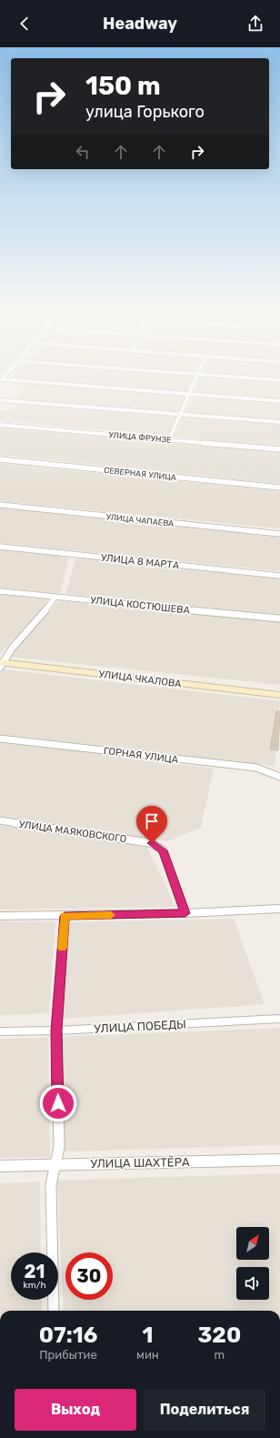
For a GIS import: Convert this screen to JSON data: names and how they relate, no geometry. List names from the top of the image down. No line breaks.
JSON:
{"streets":{"main road":["УЛИЦА ЧКАЛОВА"],"street":["УЛИЦА ФРУНЗЕ","СЕВЕРНАЯ УЛИЦА","УЛИЦА ЧАПАЕВА","УЛИЦА 8 МАРТА","УЛИЦА КОСТЮШЕВА","ГОРНАЯ УЛИЦА","УЛИЦА МАЯКОВСКОГО","УЛИЦА ПОБЕДЫ","УЛИЦА ШАХТЁРА"]},"north":"top right","page":{"header":"Headway","turn":["150 m","улица Горького"],"speed":"21 km/h","limit":"30","eta":["07:16","Прибытие","1","мин","320","m"],"buttons":["Выход","Поделиться"]}}
